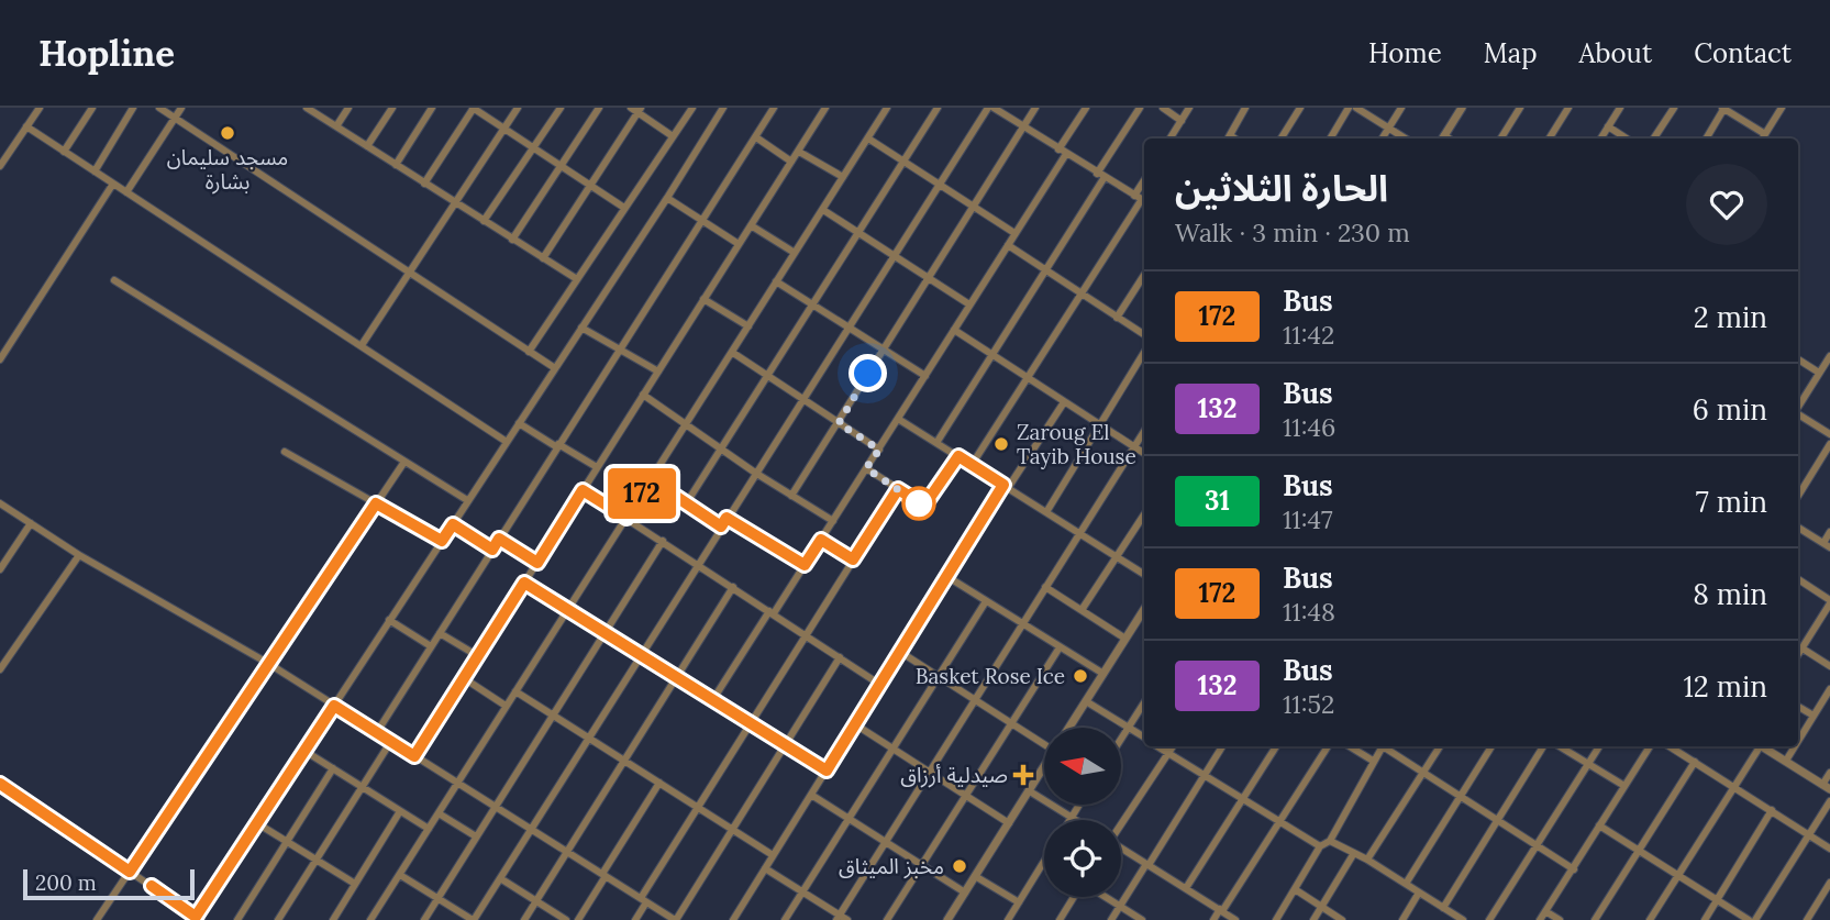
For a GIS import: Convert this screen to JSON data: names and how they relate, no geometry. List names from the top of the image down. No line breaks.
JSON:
{"places":{"other":["مسجد سليمان بشارة","Zaroug El Tayib House","Basket Rose Ice","مخبز الميثاق"],"health":["صيدلية أرزاق"]},"lines":["bus line 172"],"scale_bar":"200 m","north":"left","page":{"header":"Hopline","nav":["Home","Map","About","Contact"],"on_map":"172","heading":["الحارة الثلاثين","Walk · 3 min · 230 m"],"list":[{"mark":"172","name":"Bus","note":"11:42","value":"2 min"},{"mark":"132","name":"Bus","note":"11:46","value":"6 min"},{"mark":"31","name":"Bus","note":"11:47","value":"7 min"},{"mark":"172","name":"Bus","note":"11:48","value":"8 min"},{"mark":"132","name":"Bus","note":"11:52","value":"12 min"}],"scale":"200 m"}}
